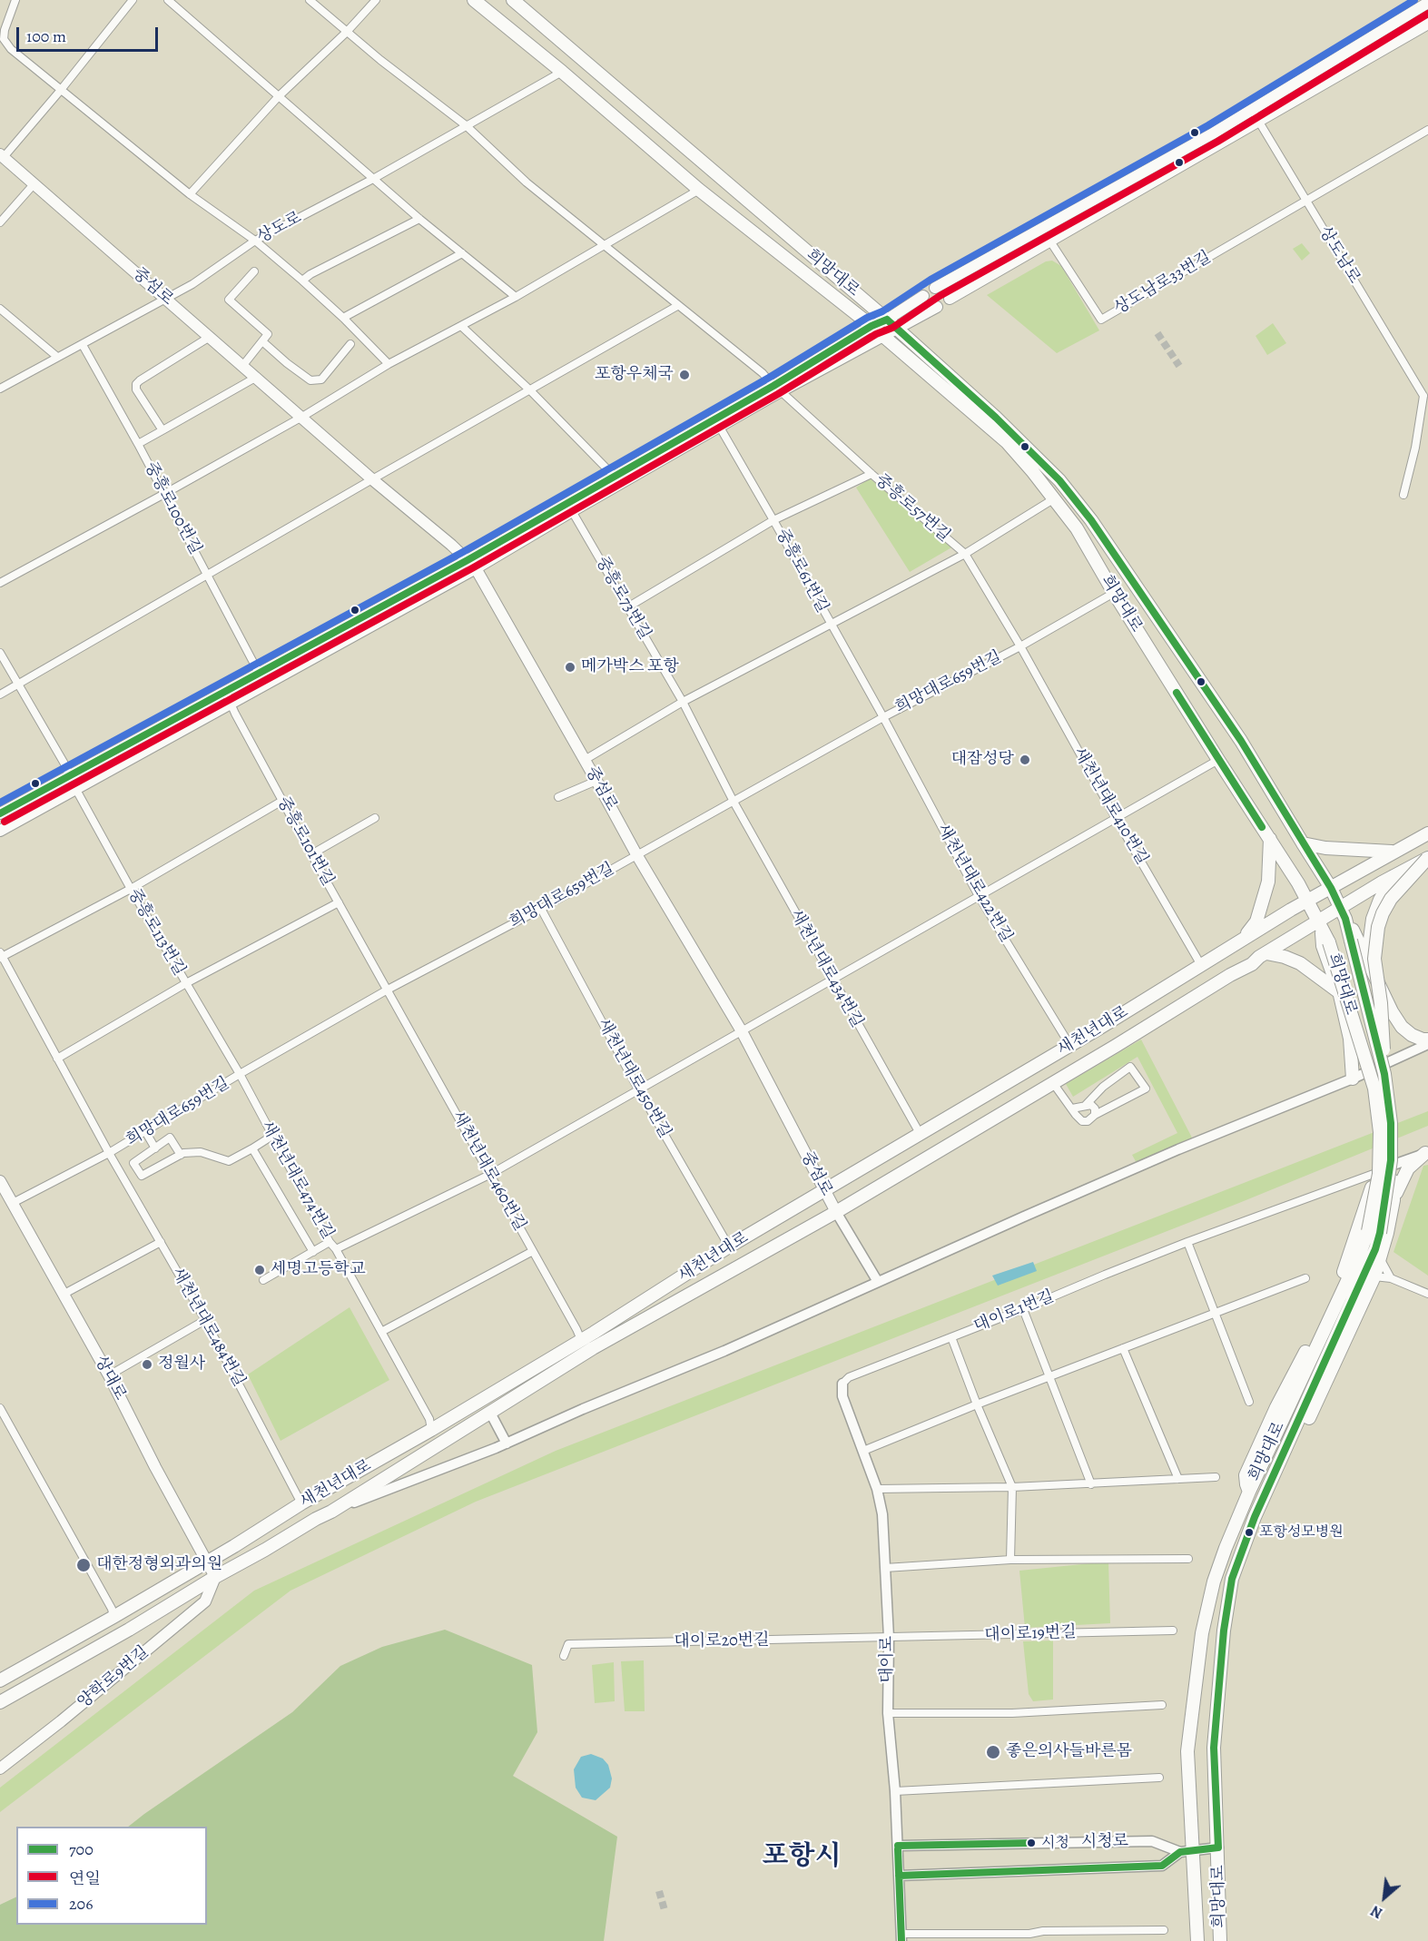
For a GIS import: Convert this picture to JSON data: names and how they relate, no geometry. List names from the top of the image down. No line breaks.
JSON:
{"streets":{"main road":["희망대로","중섬로","새천년대로","상대로","양학로9번길"],"street":["상도로","상도남로","상도남로33번길","중흥로100번길","중흥로57번길","중흥로61번길","중흥로73번길","희망대로659번길","새천년대로410번길","중흥로101번길","새천년대로422번길","중흥로113번길","새천년대로434번길","새천년대로450번길","새천년대로460번길","새천년대로474번길","대이로1번길","새천년대로484번길","대이로19번길","대이로20번길","대이로","시청로"]},"crossings":[["상도로","희망대로"],["상도로","중섬로"],["상도로","중흥로100번길"],["상도로","중흥로57번길"],["상도남로","상도남로33번길"],["희망대로","희망대로659번길"],["희망대로","새천년대로"],["희망대로","시청로"],["중섬로","희망대로659번길"],["중섬로","새천년대로"],["중흥로57번길","희망대로659번길"],["중흥로57번길","새천년대로410번길"],["중흥로61번길","희망대로659번길"],["중흥로61번길","새천년대로422번길"],["중흥로73번길","희망대로659번길"],["중흥로73번길","새천년대로434번길"],["희망대로659번길","새천년대로410번길"],["희망대로659번길","중흥로101번길"],["희망대로659번길","새천년대로422번길"],["희망대로659번길","중흥로113번길"],["희망대로659번길","새천년대로434번길"],["희망대로659번길","새천년대로450번길"],["희망대로659번길","새천년대로460번길"],["희망대로659번길","새천년대로474번길"],["희망대로659번길","새천년대로484번길"],["희망대로659번길","상대로"],["새천년대로410번길","새천년대로"],["중흥로101번길","새천년대로460번길"],["새천년대로422번길","새천년대로"],["중흥로113번길","새천년대로474번길"],["새천년대로434번길","새천년대로"],["새천년대로","새천년대로450번길"],["새천년대로","새천년대로460번길"],["새천년대로","새천년대로474번길"],["새천년대로","새천년대로484번길"],["새천년대로","상대로"],["새천년대로","양학로9번길"],["대이로1번길","대이로"],["상대로","양학로9번길"],["대이로19번길","대이로20번길"],["대이로19번길","대이로"],["대이로20번길","대이로"],["대이로","시청로"]],"districts":["포항시"],"places":["포항우체국","메가박스 포항","대잠성당","세명고등학교","정월사","포항성모병원","대한정형외과의원","좋은의사들바른몸","시청"],"lines":["transit line 206","transit line 연일","transit line 700"],"legend":["700","연일","206"],"scale_bar":"100 m","north":"bottom left"}
